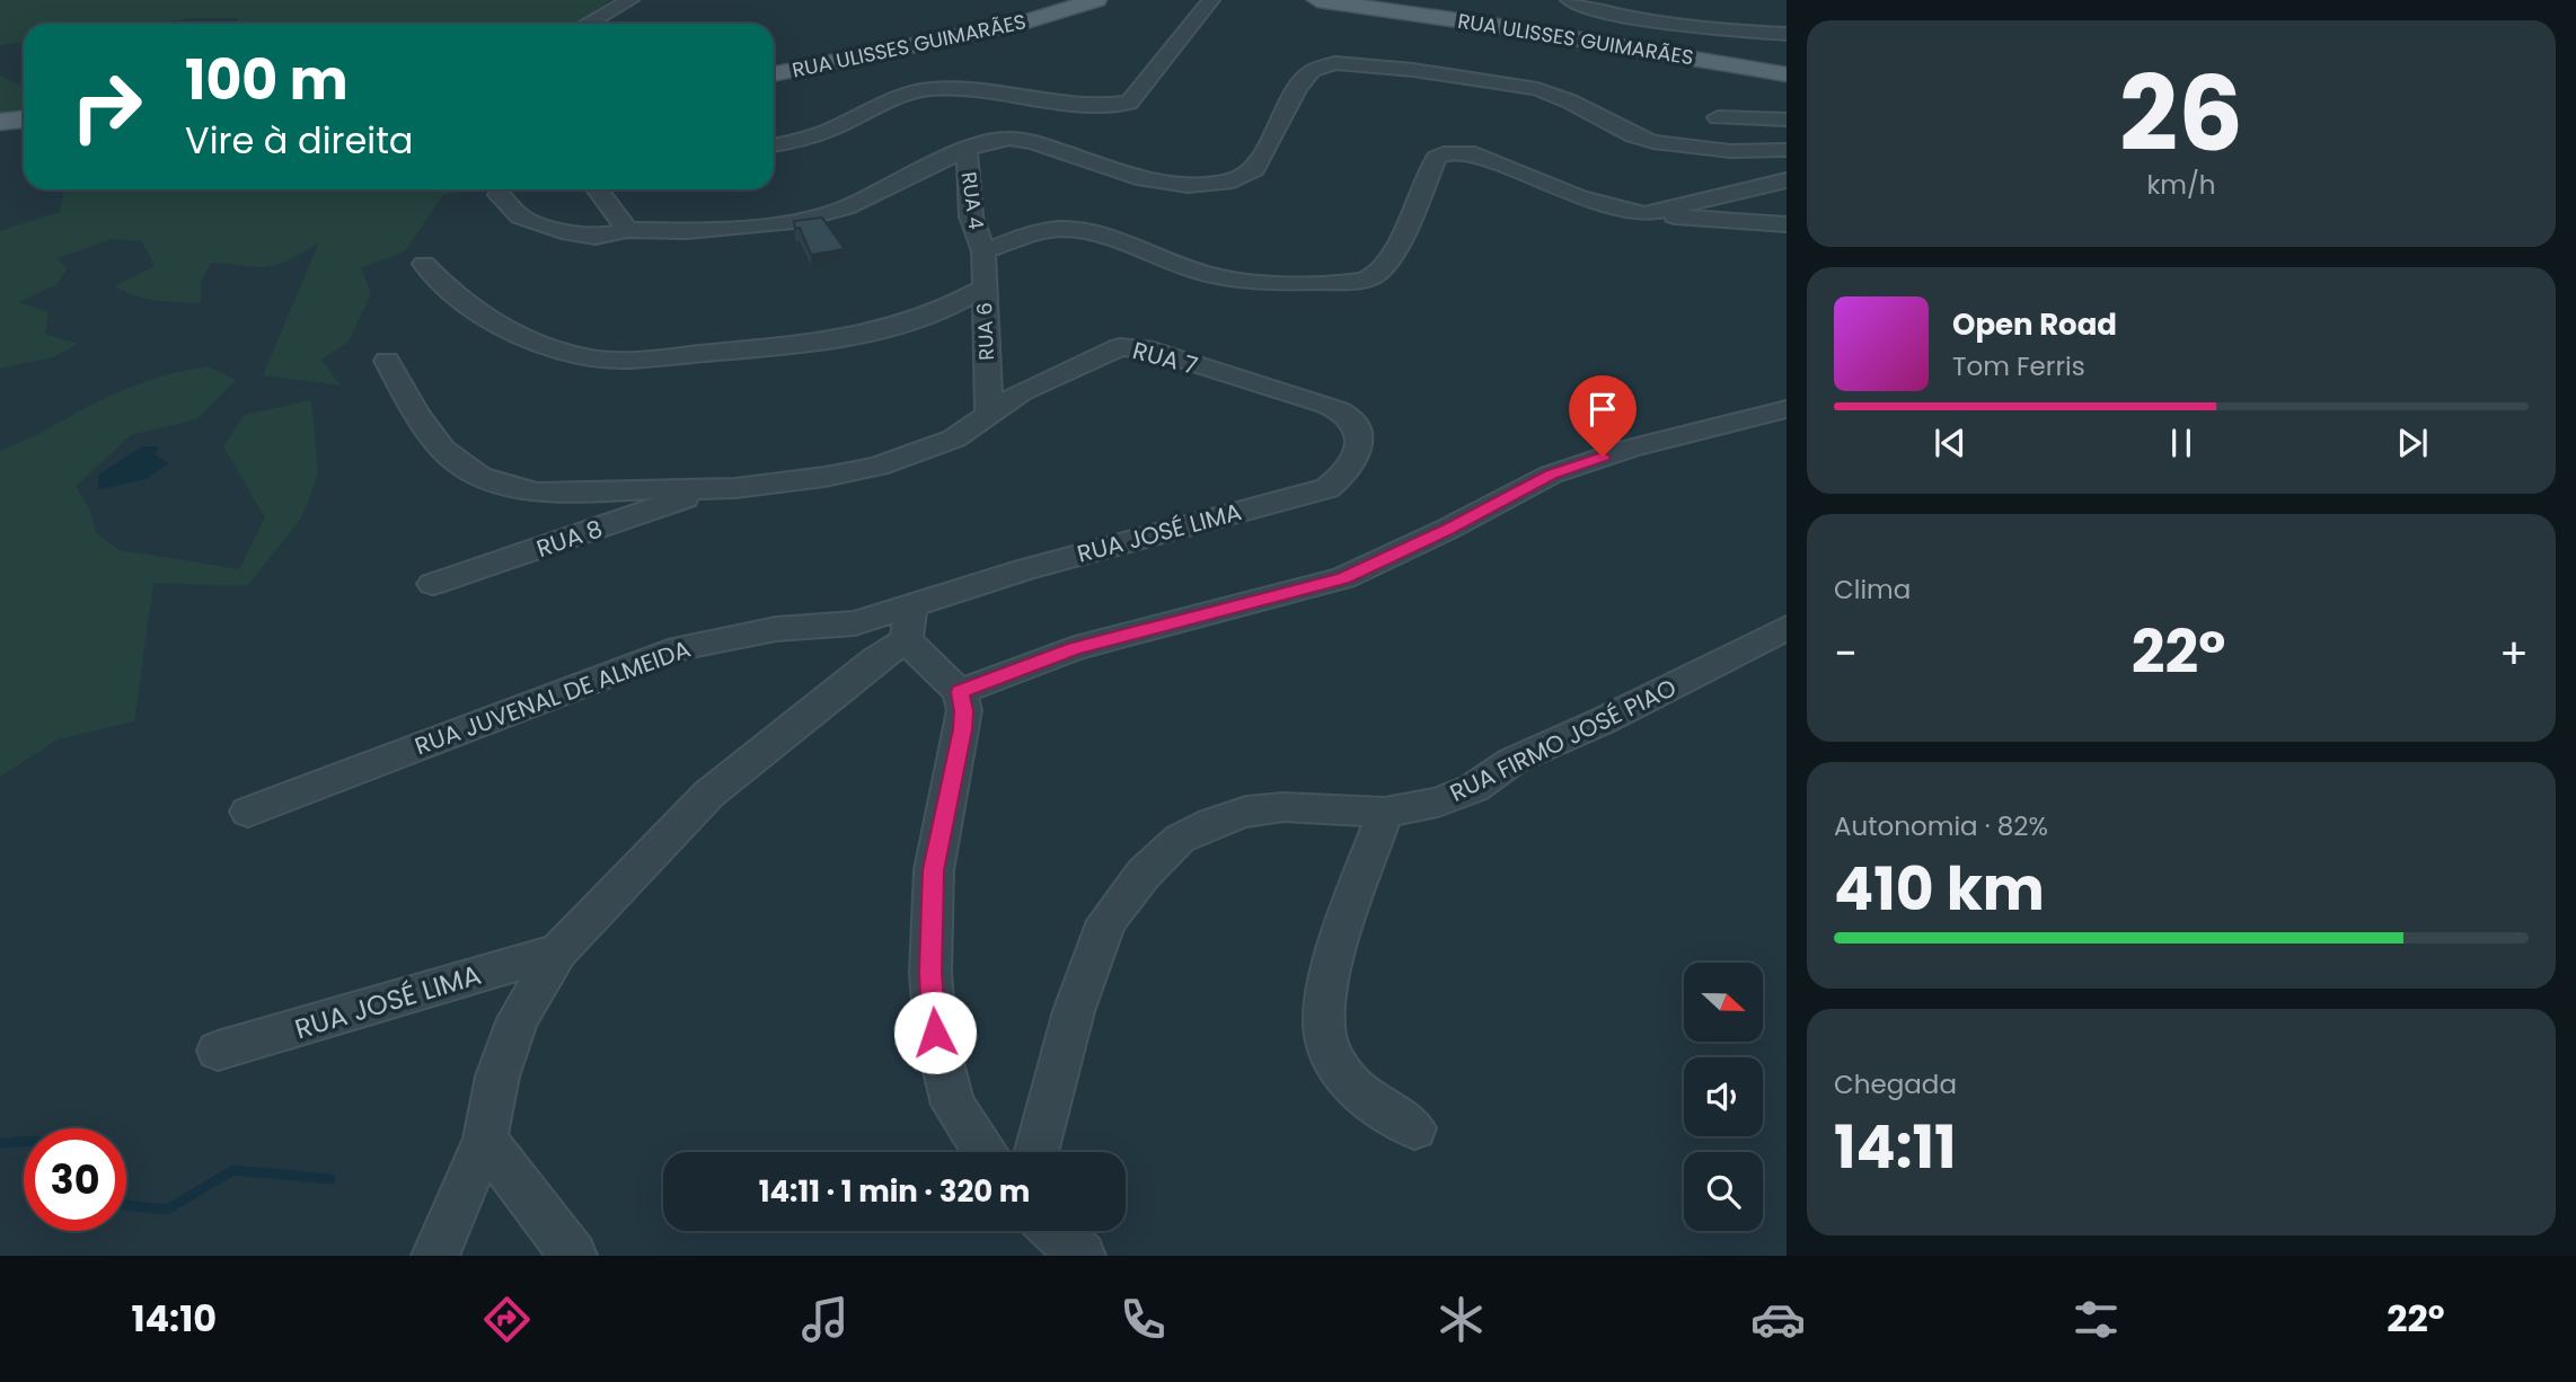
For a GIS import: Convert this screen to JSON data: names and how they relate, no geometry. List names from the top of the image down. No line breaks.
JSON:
{"streets":{"main road":["RUA ULISSES GUIMARÃES"],"street":["RUA 4","RUA 6","RUA 7","RUA JOSÉ LIMA","RUA 8","RUA JUVENAL DE ALMEIDA","RUA FIRMO JOSÉ PIAO"]},"crossings":[["RUA 4","RUA 6"],["RUA 6","RUA 7"],["RUA 7","RUA JOSÉ LIMA"],["RUA 7","RUA 8"],["RUA JOSÉ LIMA","RUA JUVENAL DE ALMEIDA"]],"north":"right","page":{"tile":[["26","km/h"],"Clima",["Autonomia · 82%","410 km"],["Chegada","14:11"]],"turn":["100 m","Vire à direita"],"song":["Open Road","Tom Ferris"],"heat":["−","22°","+"],"limit":"30","trip":"14:11 · 1 min · 320 m","tabs":["14:10","22°"]}}
